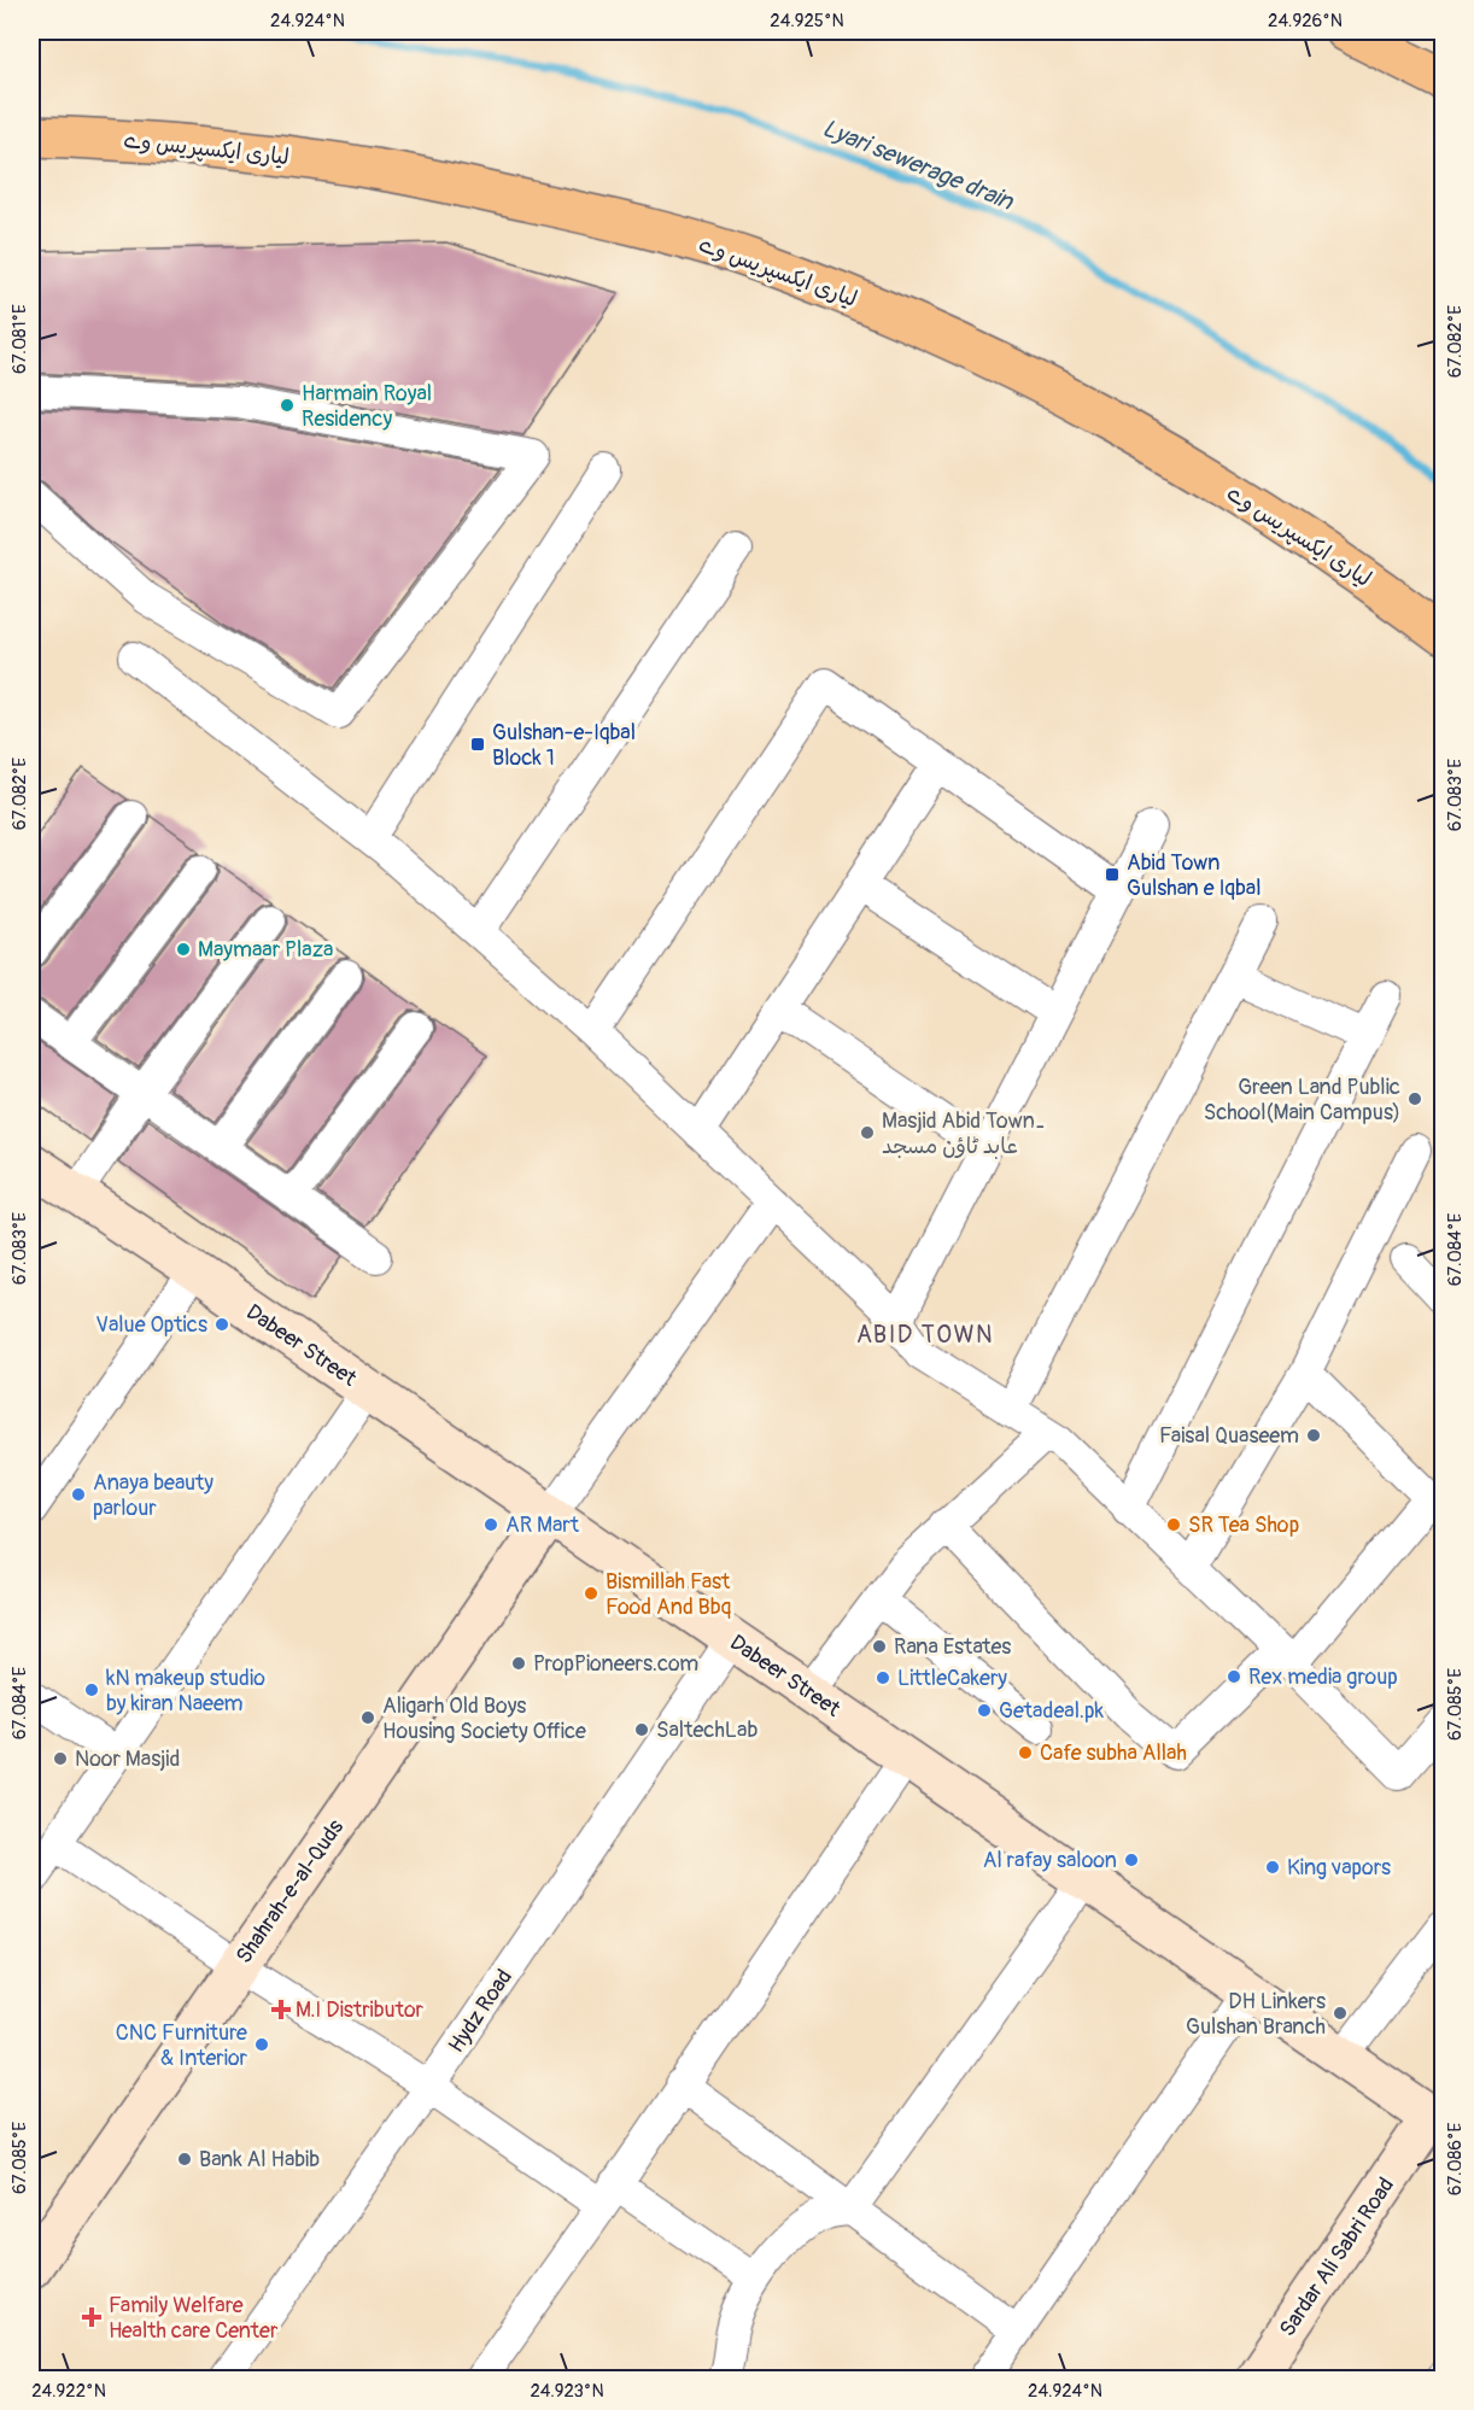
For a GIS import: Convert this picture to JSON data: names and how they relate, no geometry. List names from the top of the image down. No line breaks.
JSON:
{"streets":{"highway":["لیاری ایکسپریس وے"],"street":["Dabeer Street","Shahrah-e-al-Quds","Hydz Road","Sardar Ali Sabri Road"]},"crossings":[["Dabeer Street","Shahrah-e-al-Quds"],["Dabeer Street","Hydz Road"],["Dabeer Street","Sardar Ali Sabri Road"]],"districts":["ABID TOWN"],"water":["Lyari sewerage drain"],"places":{"other":["Harmain Royal Residency","Maymaar Plaza","Green Land Public School(Main Campus)","Masjid Abid Town۔ عابد ٹاؤن مسجد","Value Optics","Faisal Quaseem","Anaya beauty parlour","AR Mart","SR Tea Shop","Bismillah Fast Food And Bbq","Rana Estates","PropPioneers.com","Rex media group","LittleCakery","kN makeup studio by kiran Naeem","Getadeal.pk","Aligarh Old Boys Housing Society Office","SaltechLab","Cafe subha Allah","Noor Masjid","Al rafay saloon","King vapors","DH Linkers Gulshan Branch","CNC Furniture & Interior","Bank Al Habib"],"transit":["Gulshan-e-Iqbal Block 1","Abid Town Gulshan e Iqbal"],"health":["M.I Distributor","Family Welfare Health care Center"]},"coordinates":["24.924°N","24.925°N","24.926°N","67.081°E","67.082°E","67.083°E","67.084°E","67.085°E","67.086°E","24.922°N","24.923°N"]}
